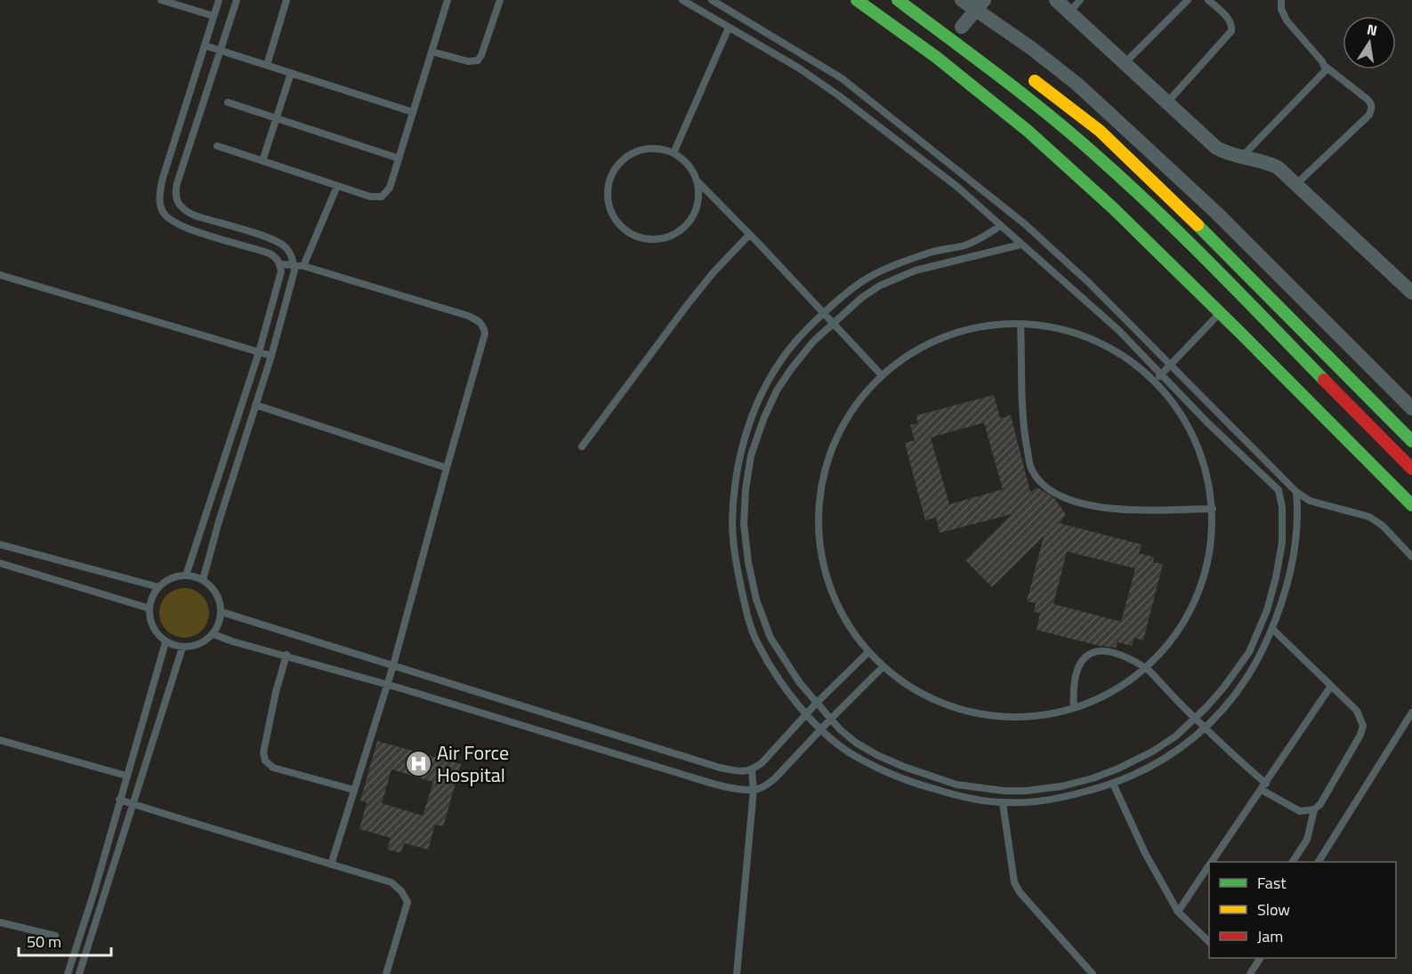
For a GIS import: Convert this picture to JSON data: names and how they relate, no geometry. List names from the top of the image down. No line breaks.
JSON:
{"places":{"hospital":["Air Force Hospital"]},"legend":["Fast","Slow","Jam"],"scale_bar":"50 m","north":"top"}
